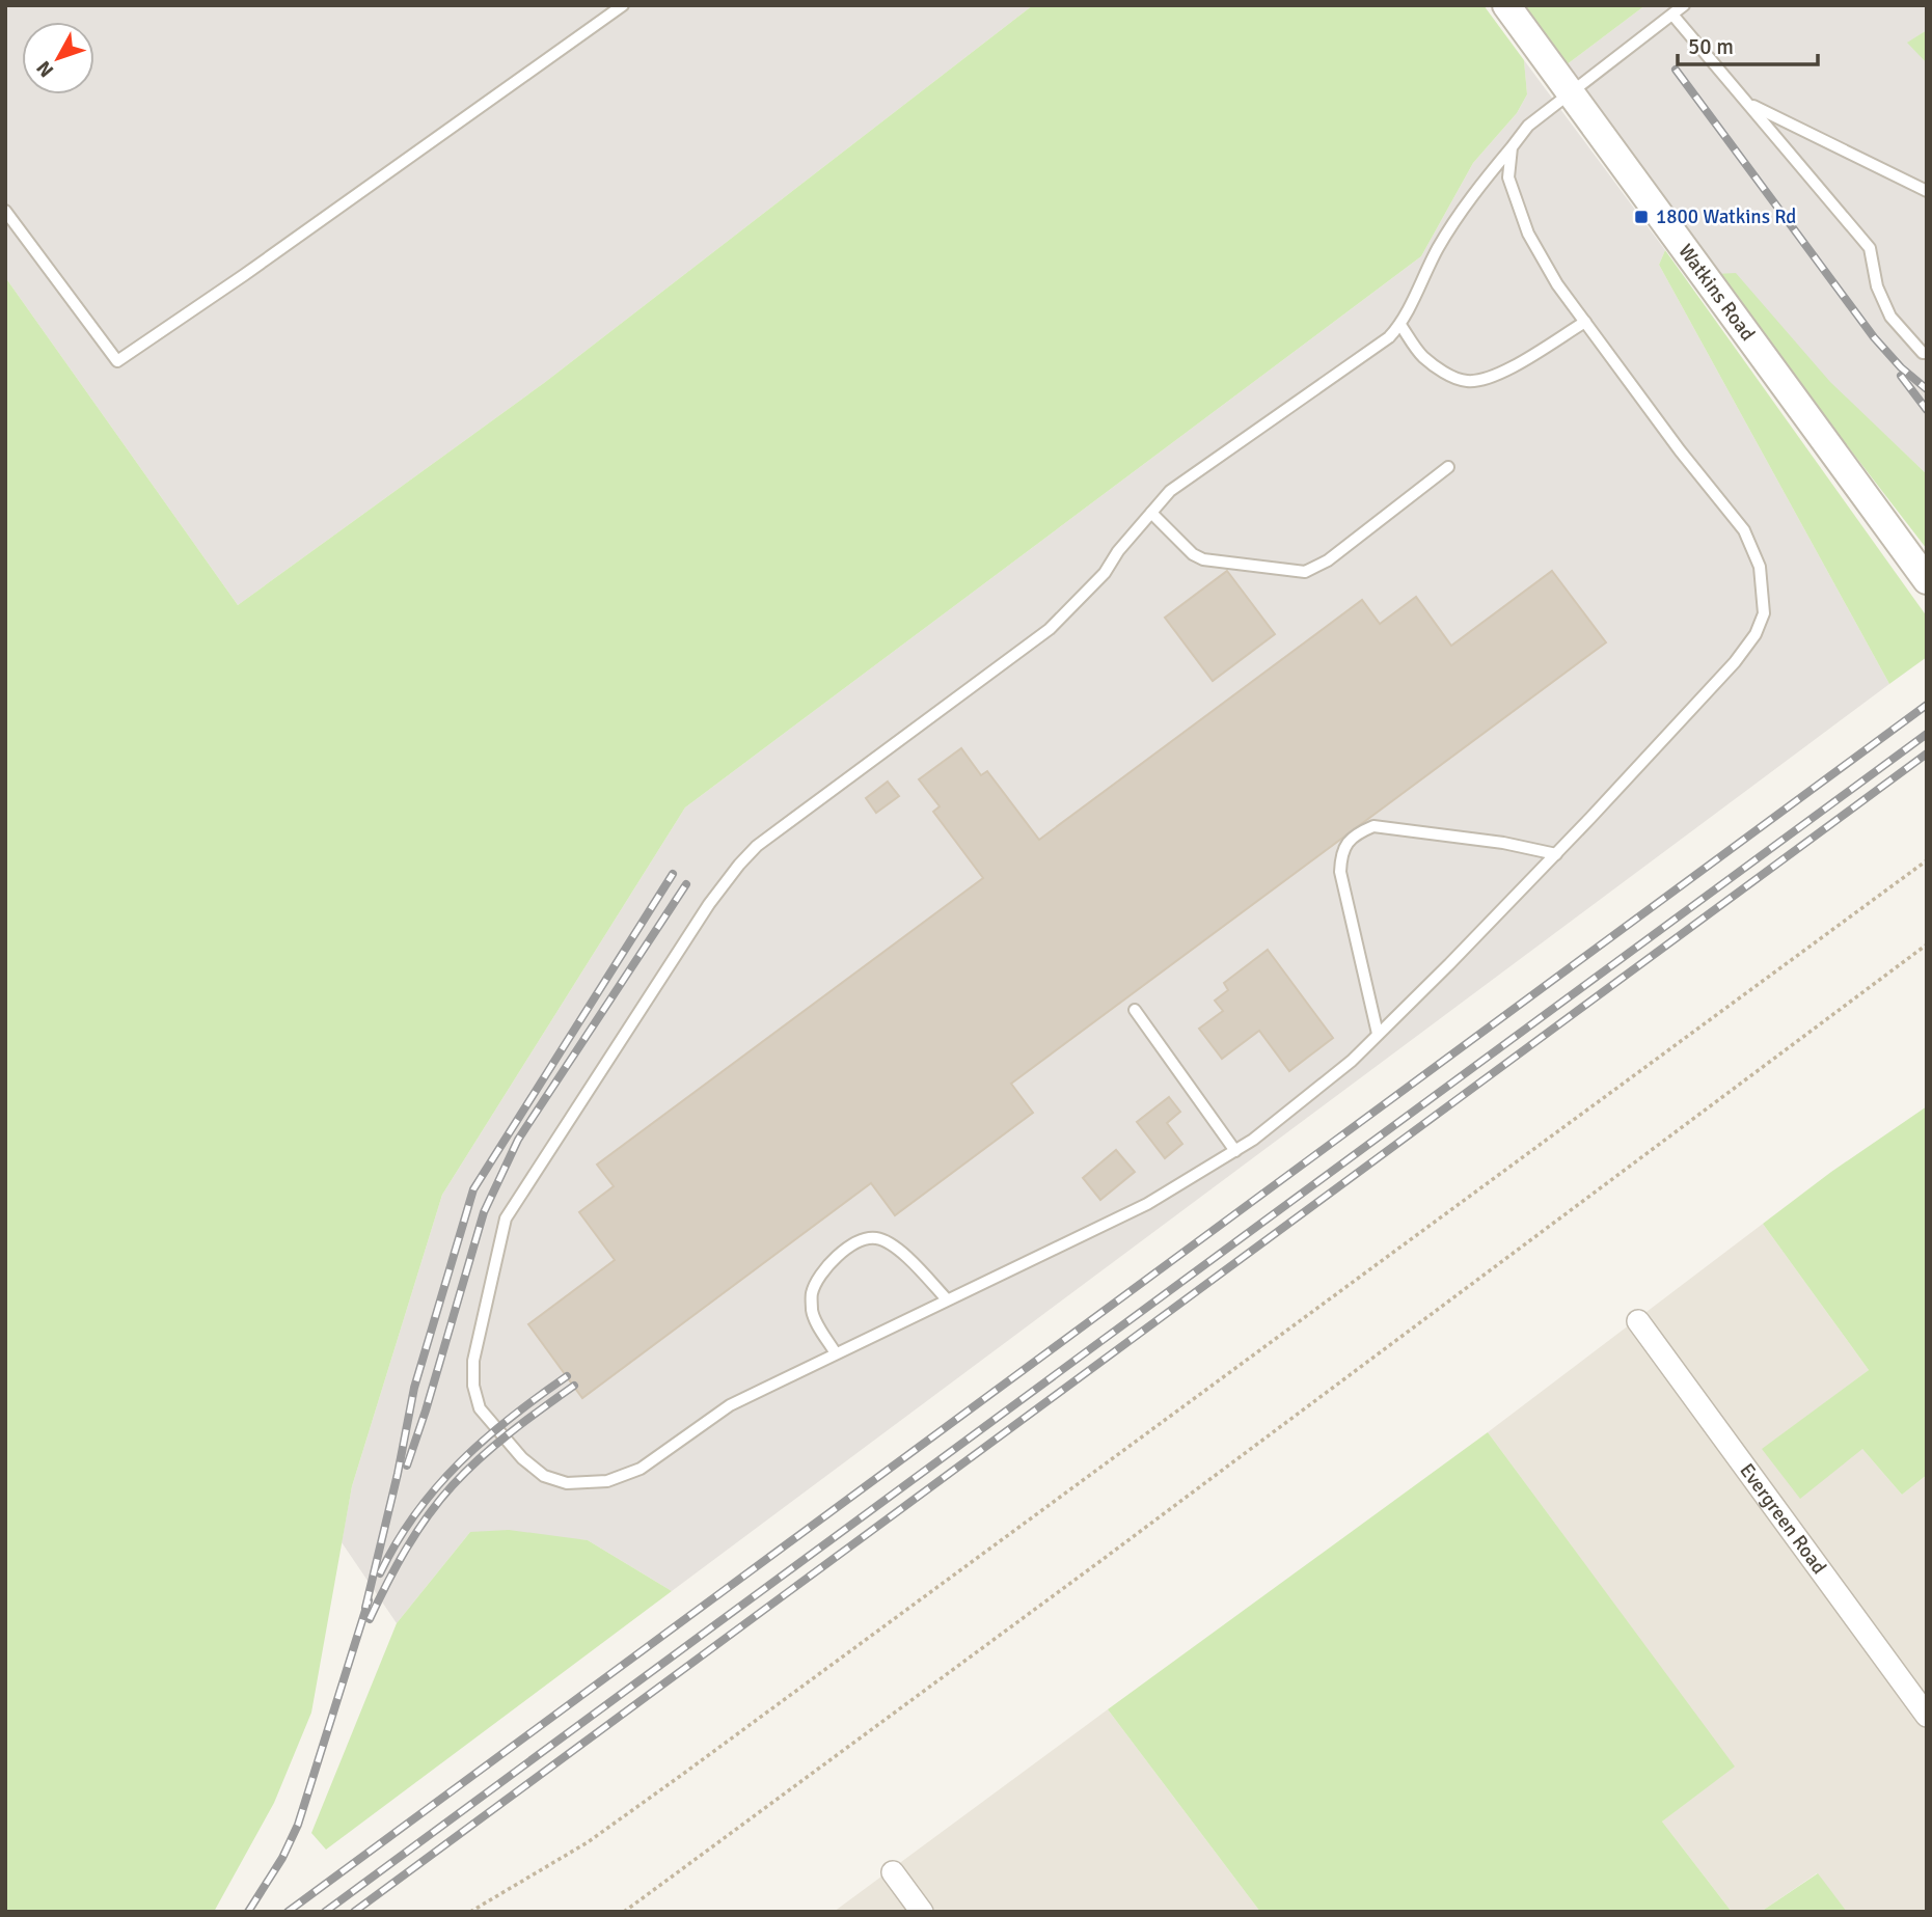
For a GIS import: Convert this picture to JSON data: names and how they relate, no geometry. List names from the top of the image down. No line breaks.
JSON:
{"streets":{"street":["Watkins Road","Evergreen Road"]},"places":{"transit":["1800 Watkins Rd"]},"scale_bar":"50 m","north":"bottom left"}
